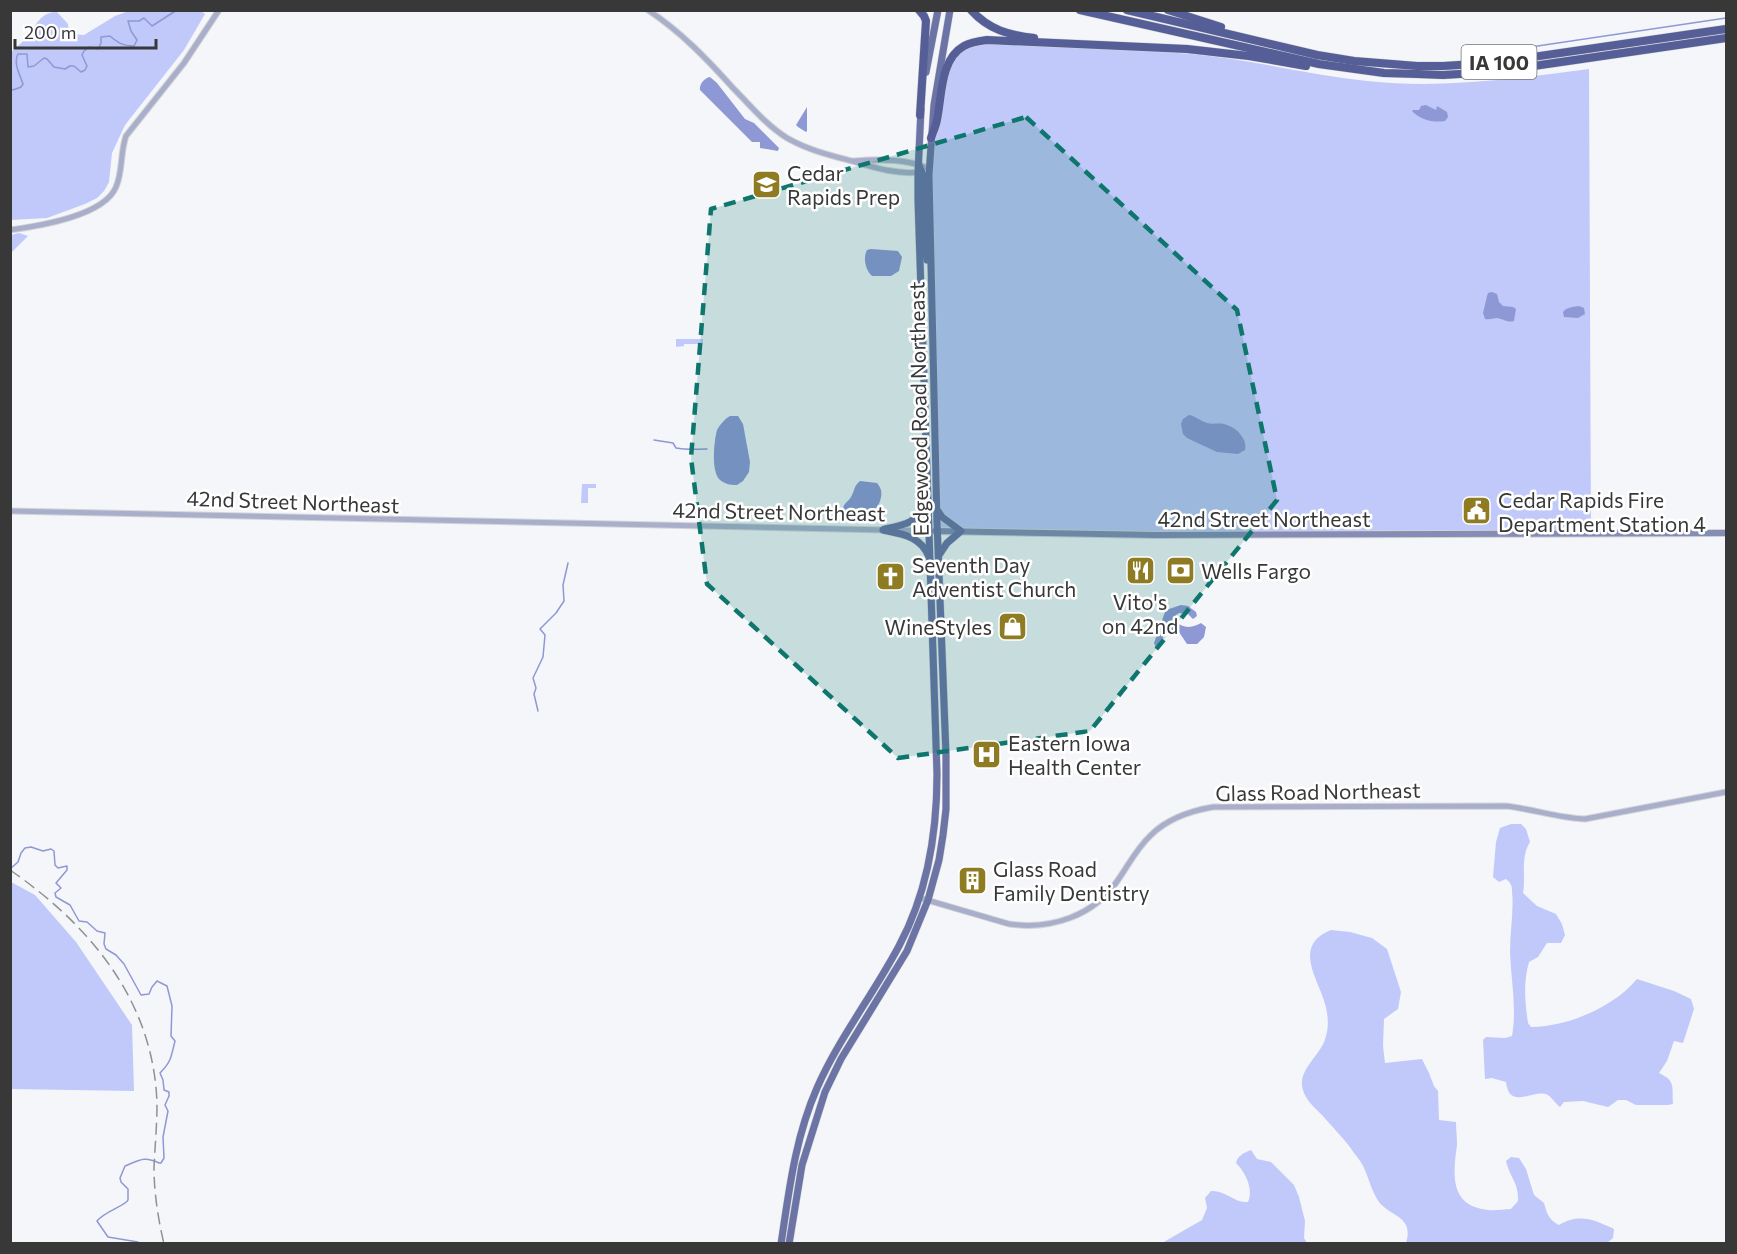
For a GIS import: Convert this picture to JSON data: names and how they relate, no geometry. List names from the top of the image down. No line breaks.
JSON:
{"streets":{"highway":["IA 100"],"main road":["Edgewood Road Northeast","42nd Street Northeast"],"street":["Glass Road Northeast"]},"crossings":[["Edgewood Road Northeast","42nd Street Northeast"],["Edgewood Road Northeast","Glass Road Northeast"]],"places":{"school or university":["Cedar Rapids Prep"],"public building":["Cedar Rapids Fire Department Station 4"],"restaurant":["Vito's on 42nd"],"bank":["Wells Fargo"],"church":["Seventh Day Adventist Church"],"shop":["WineStyles"],"hospital":["Eastern Iowa Health Center"],"building":["Glass Road Family Dentistry"]},"scale_bar":"200 m"}
